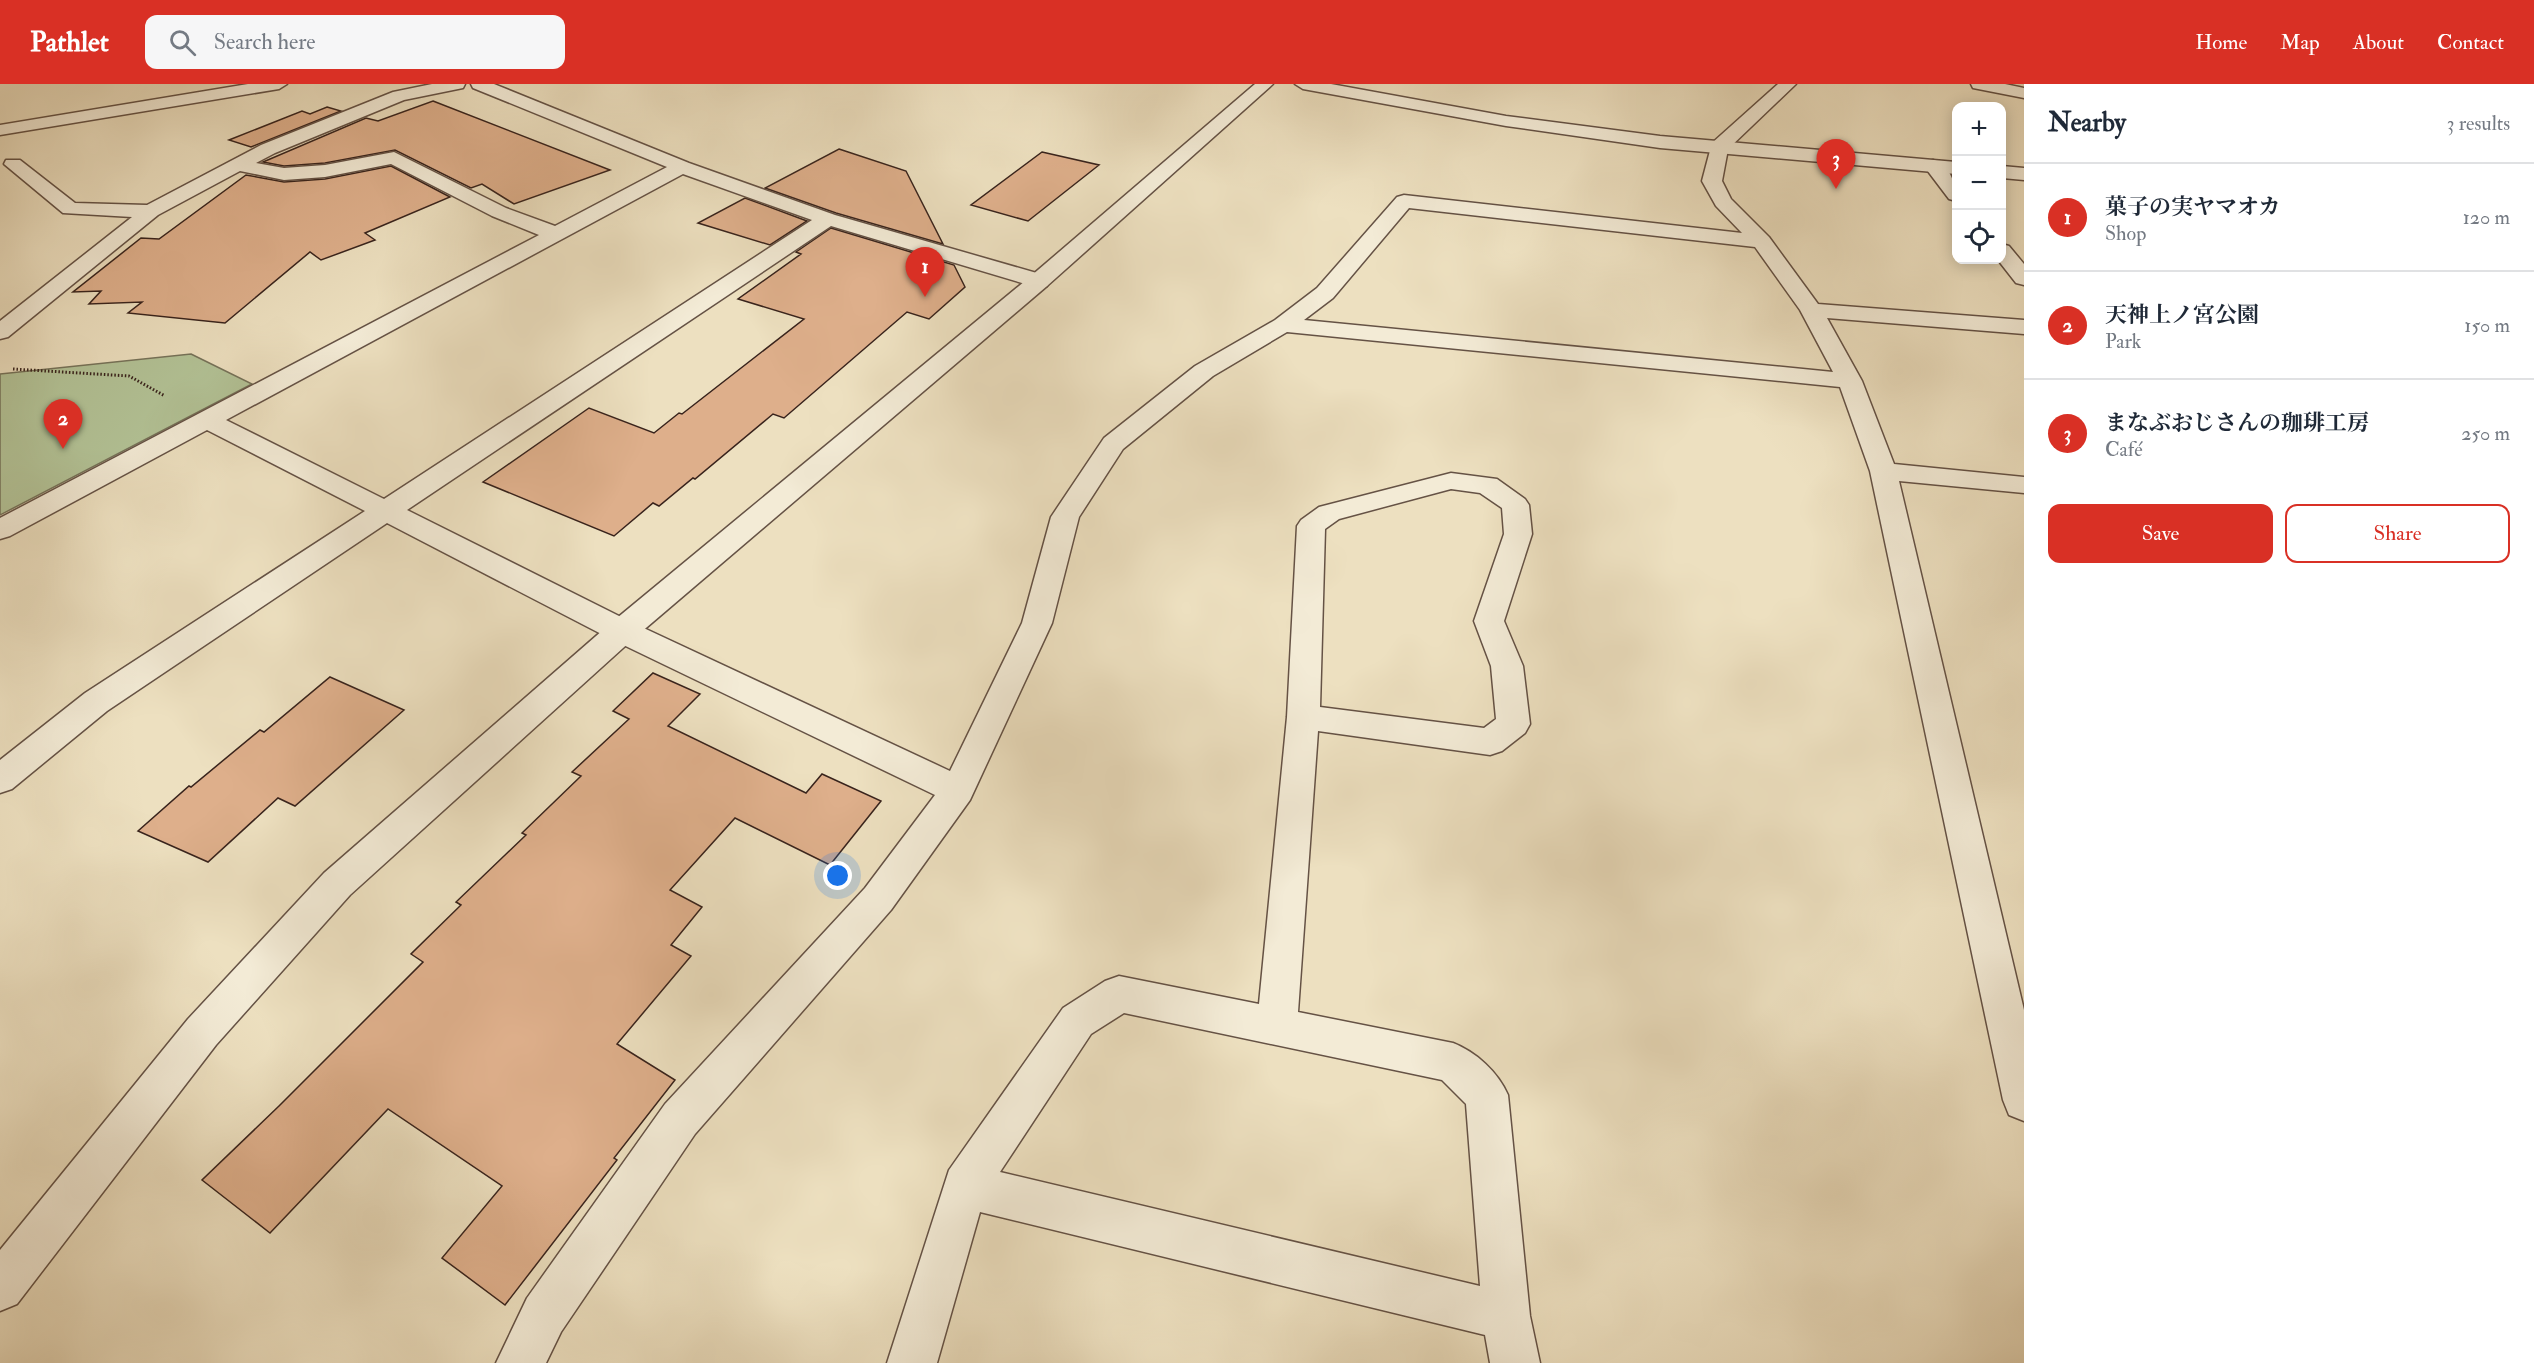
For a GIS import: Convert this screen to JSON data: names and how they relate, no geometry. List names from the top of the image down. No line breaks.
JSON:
{"page":{"header":"Pathlet","search":"Search here","nav":["Home","Map","About","Contact"],"heading":["Nearby","3 results"],"map_buttons":["+","−"],"pins":["3","1","2"],"list":[{"mark":"1","name":"菓子の実ヤマオカ","note":"Shop","value":"120 m"},{"mark":"2","name":"天神上ノ宮公園","note":"Park","value":"150 m"},{"mark":"3","name":"まなぶおじさんの珈琲工房","note":"Café","value":"250 m"}],"buttons":["Save","Share"]}}
